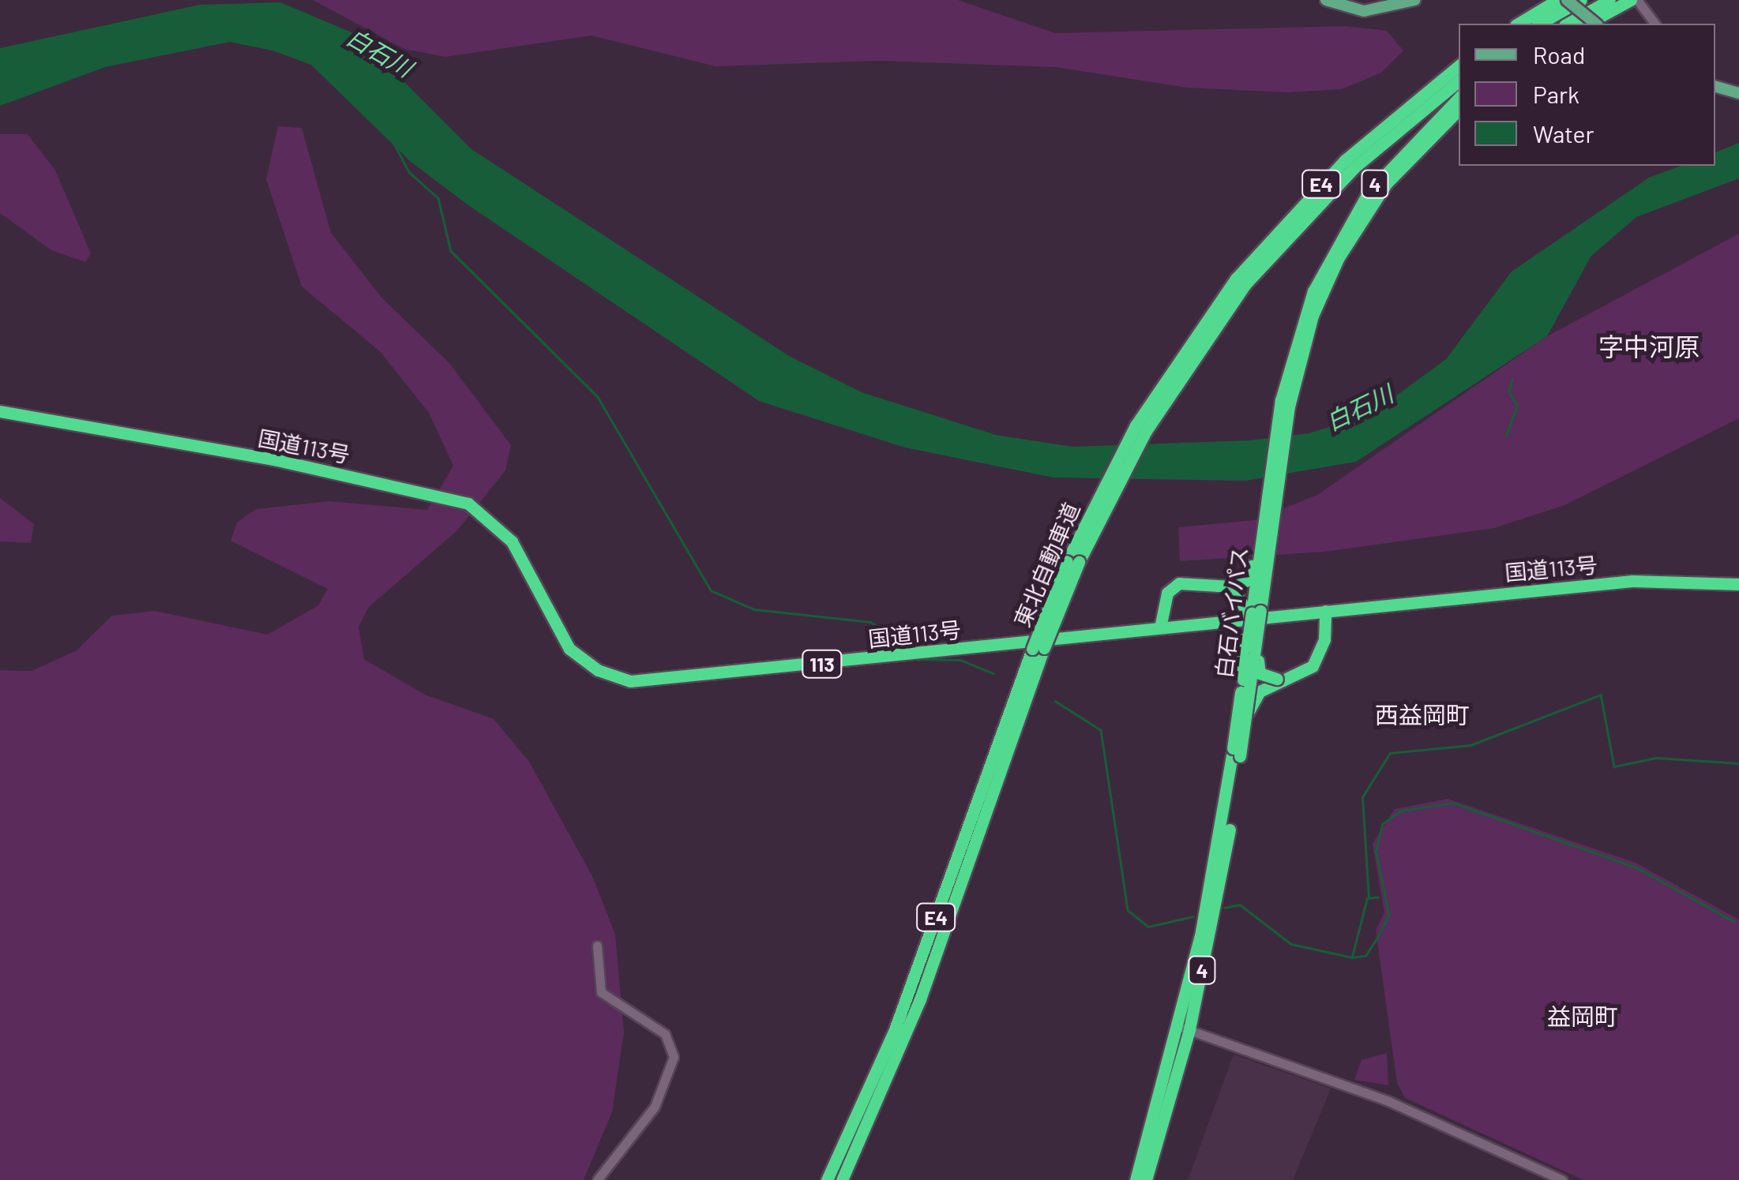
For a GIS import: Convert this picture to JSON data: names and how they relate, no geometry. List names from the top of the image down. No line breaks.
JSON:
{"streets":{"highway":["E4","4","国道113号","東北自動車道","白石バイパス","113"]},"districts":["字中河原","西益岡町","益岡町"],"water":["白石川"],"legend":["Road","Park","Water"]}
